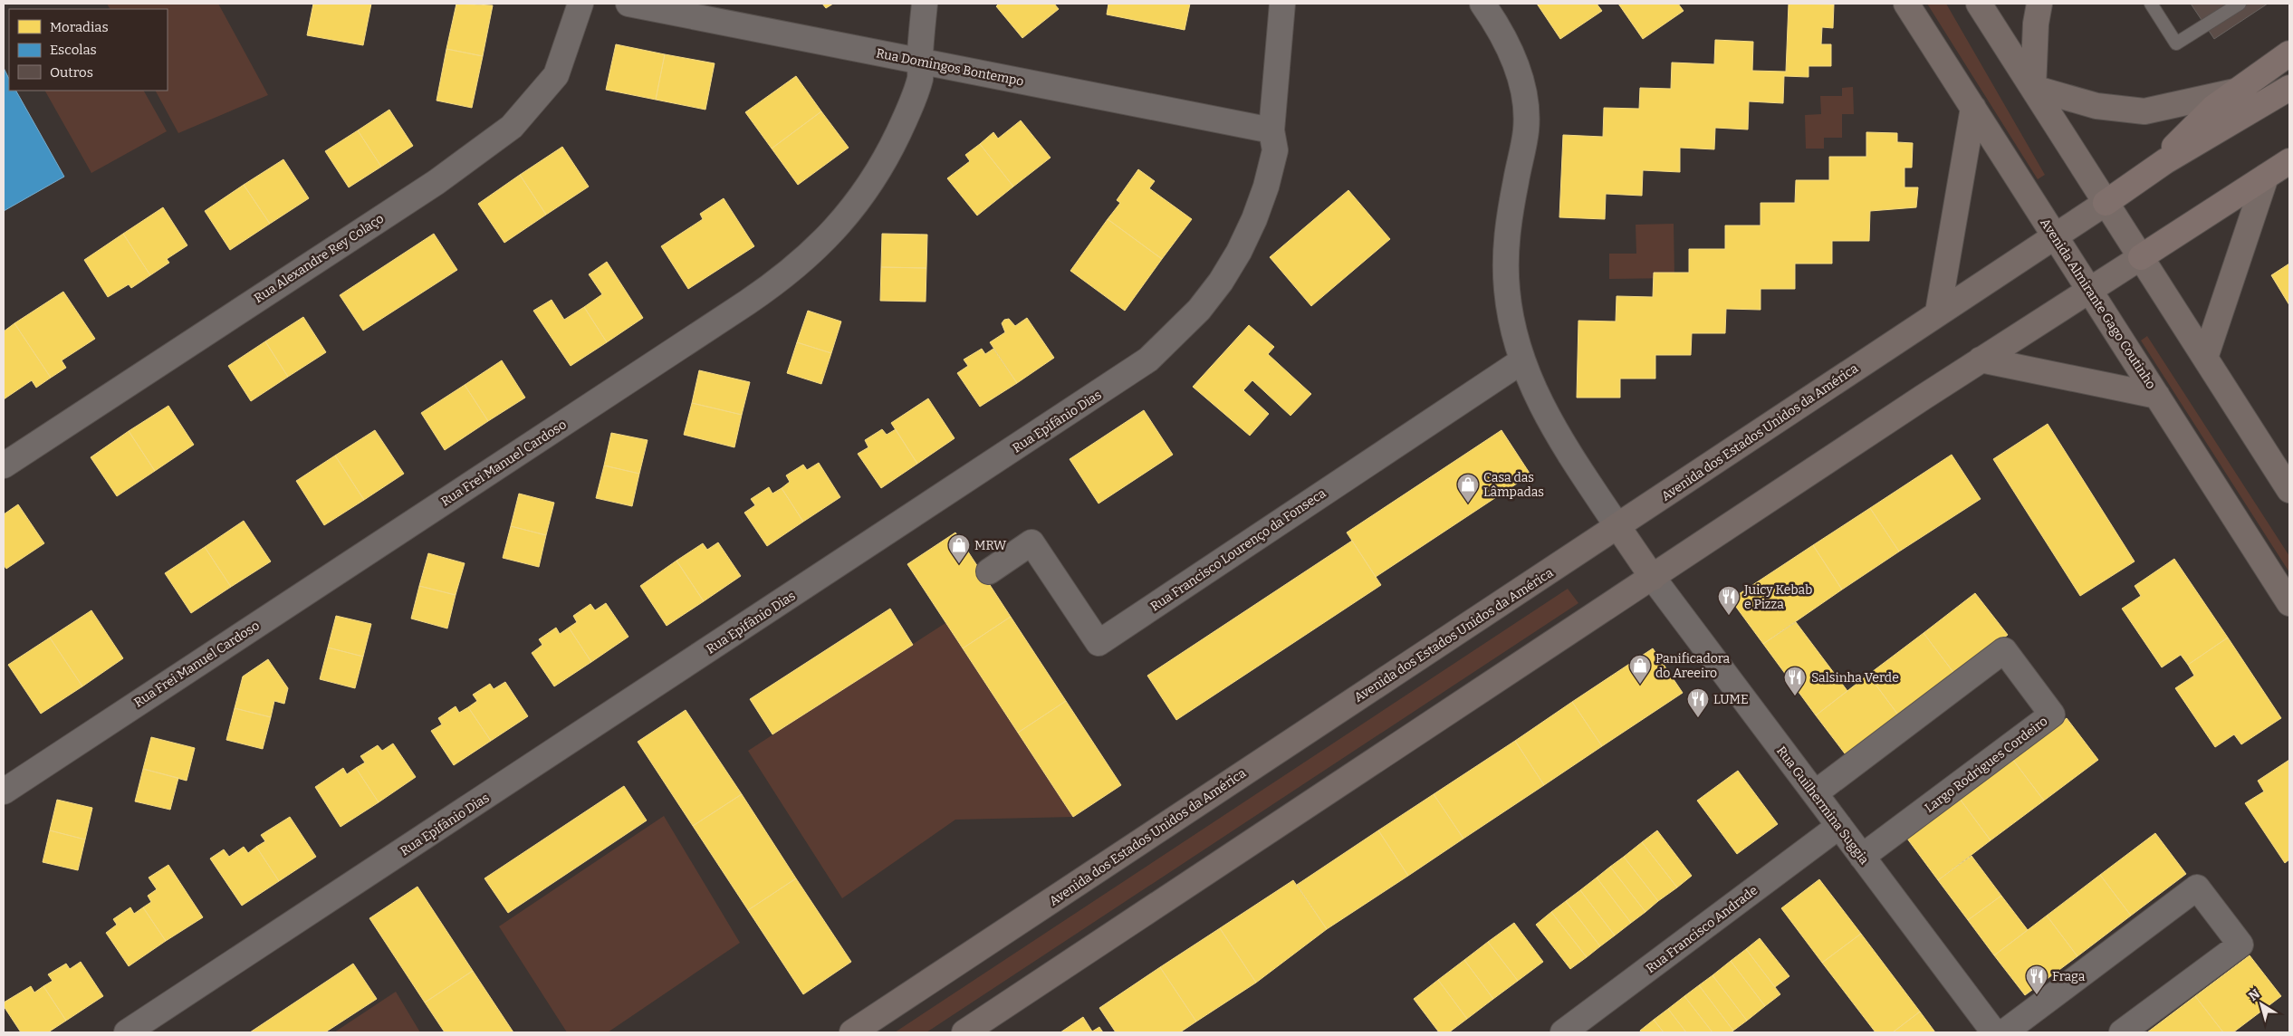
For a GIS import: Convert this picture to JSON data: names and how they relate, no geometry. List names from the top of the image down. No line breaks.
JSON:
{"streets":{"main road":["Avenida Almirante Gago Coutinho","Avenida dos Estados Unidos da América"],"street":["Rua Domingos Bontempo","Rua Alexandre Rey Colaço","Rua Epifânio Dias","Rua Frei Manuel Cardoso","Rua Francisco Lourenço da Fonseca","Largo Rodrigues Cordeiro","Rua Guilhermina Suggia","Rua Francisco Andrade"]},"crossings":[["Rua Domingos Bontempo","Rua Epifânio Dias"],["Rua Domingos Bontempo","Rua Frei Manuel Cardoso"],["Avenida Almirante Gago Coutinho","Avenida dos Estados Unidos da América"],["Largo Rodrigues Cordeiro","Rua Guilhermina Suggia"],["Rua Guilhermina Suggia","Rua Francisco Andrade"]],"places":{"shop":["Casa das Lâmpadas","MRW","Panificadora do Areeiro"],"restaurant":["Juicy Kebab e Pizza","Salsinha Verde","LUME","Fraga"]},"legend":["Moradias","Escolas","Outros"],"north":"top left"}
